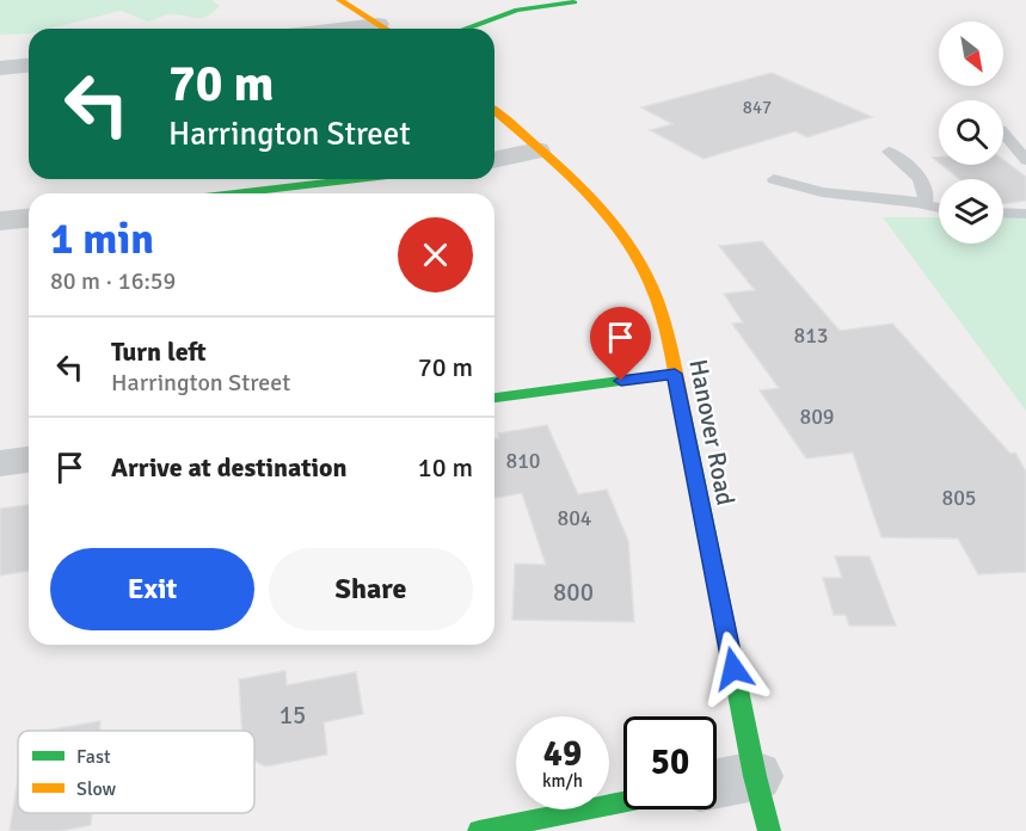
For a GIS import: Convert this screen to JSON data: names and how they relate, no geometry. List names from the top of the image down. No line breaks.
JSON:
{"streets":{"main road":["Hanover Road"]},"house_numbers":["847","813","809","810","805","804","800","15"],"legend":["Fast","Slow"],"north":"bottom right","page":{"turn":["70 m","Harrington Street"],"heading":["1 min","80 m · 16:59"],"list":[{"name":"Turn left","note":"Harrington Street","value":"70 m"},{"name":"Arrive at destination","value":"10 m"}],"buttons":["Exit","Share"],"speed":"49 km/h","limit":"50"}}
